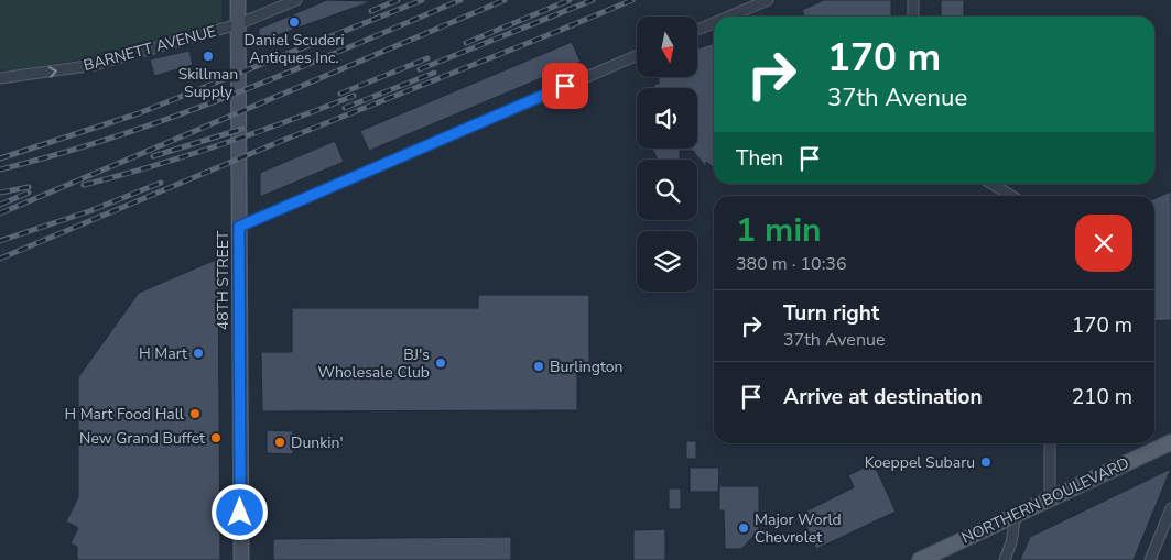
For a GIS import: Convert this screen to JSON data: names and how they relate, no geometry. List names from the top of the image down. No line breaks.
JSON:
{"streets":{"main road":["NORTHERN BOULEVARD"],"street":["BARNETT AVENUE","48TH STREET"]},"crossings":[["BARNETT AVENUE","48TH STREET"]],"one_way":["BARNETT AVENUE"],"places":["Daniel Scuderi Antiques Inc.","Skillman Supply","H Mart","BJ's Wholesale Club","Burlington","H Mart Food Hall","New Grand Buffet","Dunkin'","Koeppel Subaru","Major World Chevrolet"],"north":"bottom","page":{"turn":["170 m","37th Avenue"],"then":"Then","heading":["1 min","380 m · 10:36"],"list":[{"name":"Turn right","note":"37th Avenue","value":"170 m"},{"name":"Arrive at destination","value":"210 m"}]}}
